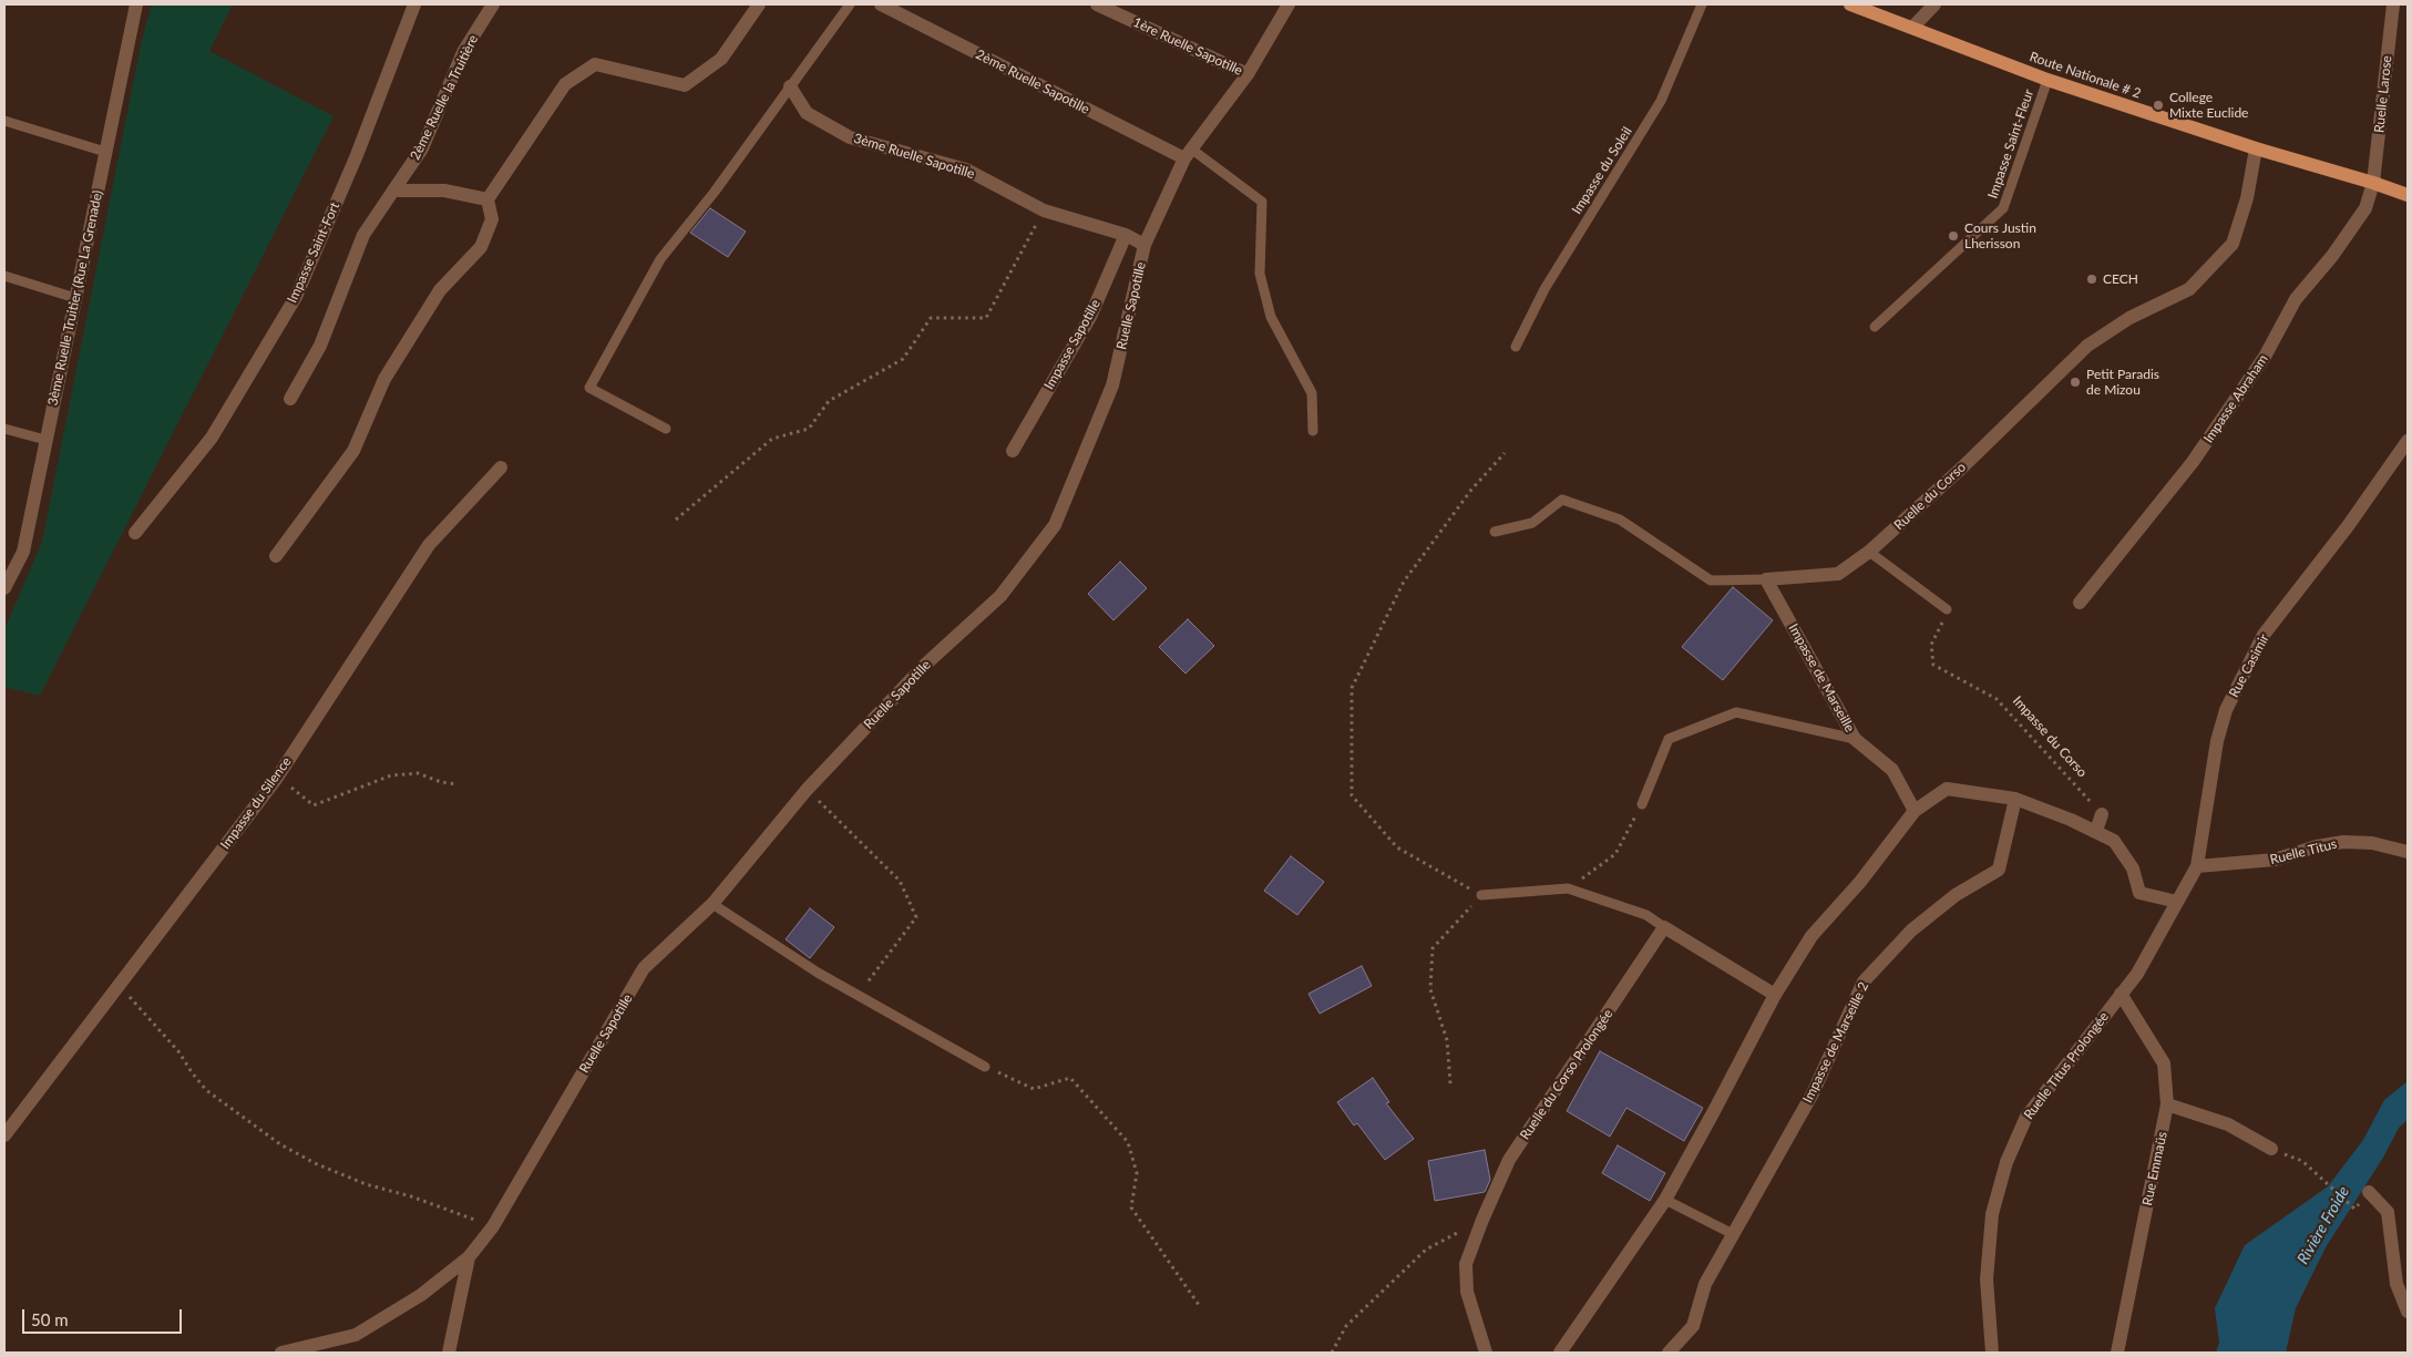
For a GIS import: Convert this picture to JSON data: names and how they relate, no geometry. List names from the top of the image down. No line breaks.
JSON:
{"streets":{"main road":["Route Nationale # 2"],"street":["1ère Ruelle Sapotille","2ème Ruelle Sapotille","Ruelle Larose","2ème Ruelle la Truitière","3ème Ruelle Sapotille","Impasse Saint-Fort","3ème Ruelle Truitier (Rue La Grenade)","Ruelle Sapotille","Impasse Sapotille","Impasse Abraham","Ruelle du Corso","Rue Casimir","Impasse de Marseille","Impasse du Silence","Ruelle Titus","Impasse de Marseille 2","Ruelle Titus Prolongée","Ruelle du Corso Prolongée","Rue Emmaüs"],"lane":["Impasse Saint-Fleur","Impasse du Soleil"],"path":["Impasse du Corso"]},"crossings":[["1ère Ruelle Sapotille","Ruelle Sapotille"],["Route Nationale # 2","Ruelle Larose"],["Route Nationale # 2","Impasse Saint-Fleur"],["Route Nationale # 2","Impasse Abraham"],["Route Nationale # 2","Ruelle du Corso"],["2ème Ruelle Sapotille","Ruelle Sapotille"],["Ruelle Larose","Impasse Abraham"],["3ème Ruelle Sapotille","Ruelle Sapotille"],["3ème Ruelle Sapotille","Impasse Sapotille"],["Ruelle du Corso","Impasse de Marseille"],["Rue Casimir","Ruelle Titus"],["Rue Casimir","Ruelle Titus Prolongée"],["Ruelle Titus","Ruelle Titus Prolongée"],["Ruelle Titus Prolongée","Rue Emmaüs"]],"water":["Rivière Froide"],"places":["College Mixte Euclide","Cours Justin Lherisson","CECH","Petit Paradis de Mizou"],"scale_bar":"50 m"}
